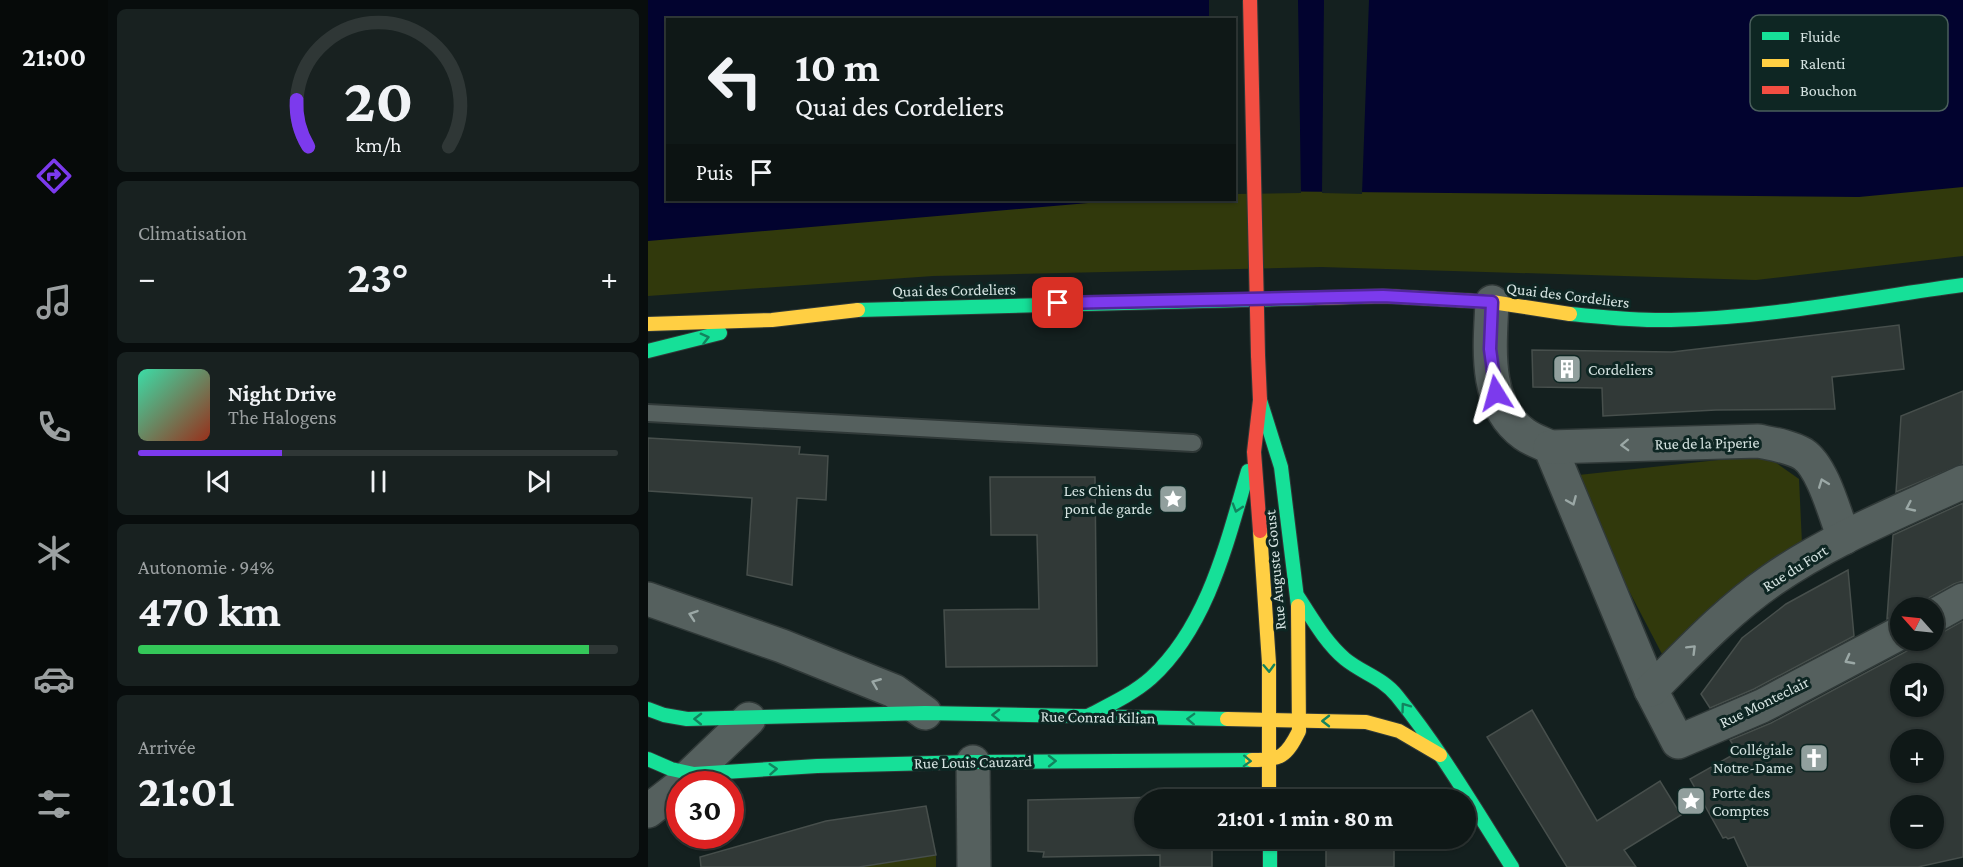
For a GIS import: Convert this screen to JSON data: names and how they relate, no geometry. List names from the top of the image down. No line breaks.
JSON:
{"streets":{"main road":["Quai des Cordeliers","Rue Auguste Goust","Rue Conrad Kilian","Rue Louis Cauzard"],"street":["Rue de la Piperie","Rue du Fort","Rue Monteclair"]},"crossings":[["Rue de la Piperie","Rue du Fort"],["Rue du Fort","Rue Monteclair"],["Rue Auguste Goust","Rue Conrad Kilian"],["Rue Auguste Goust","Rue Louis Cauzard"]],"one_way":["Rue de la Piperie","Rue Monteclair","Rue Conrad Kilian","Rue Louis Cauzard"],"places":{"building":["Cordeliers"],"place":["Les Chiens du pont de garde","Porte des Comptes"],"church":["Collégiale Notre-Dame"]},"legend":["Fluide","Ralenti","Bouchon"],"north":"top left","page":{"tabs":"21:00","turn":["10 m","Quai des Cordeliers"],"then":"Puis","tile":["Climatisation",["Autonomie · 94%","470 km"],["Arrivée","21:01"]],"heat":["−","23°","+"],"song":["Night Drive","The Halogens"],"map_buttons":["+","−"],"limit":"30","trip":"21:01 · 1 min · 80 m","gauge":["20","km/h"]}}
